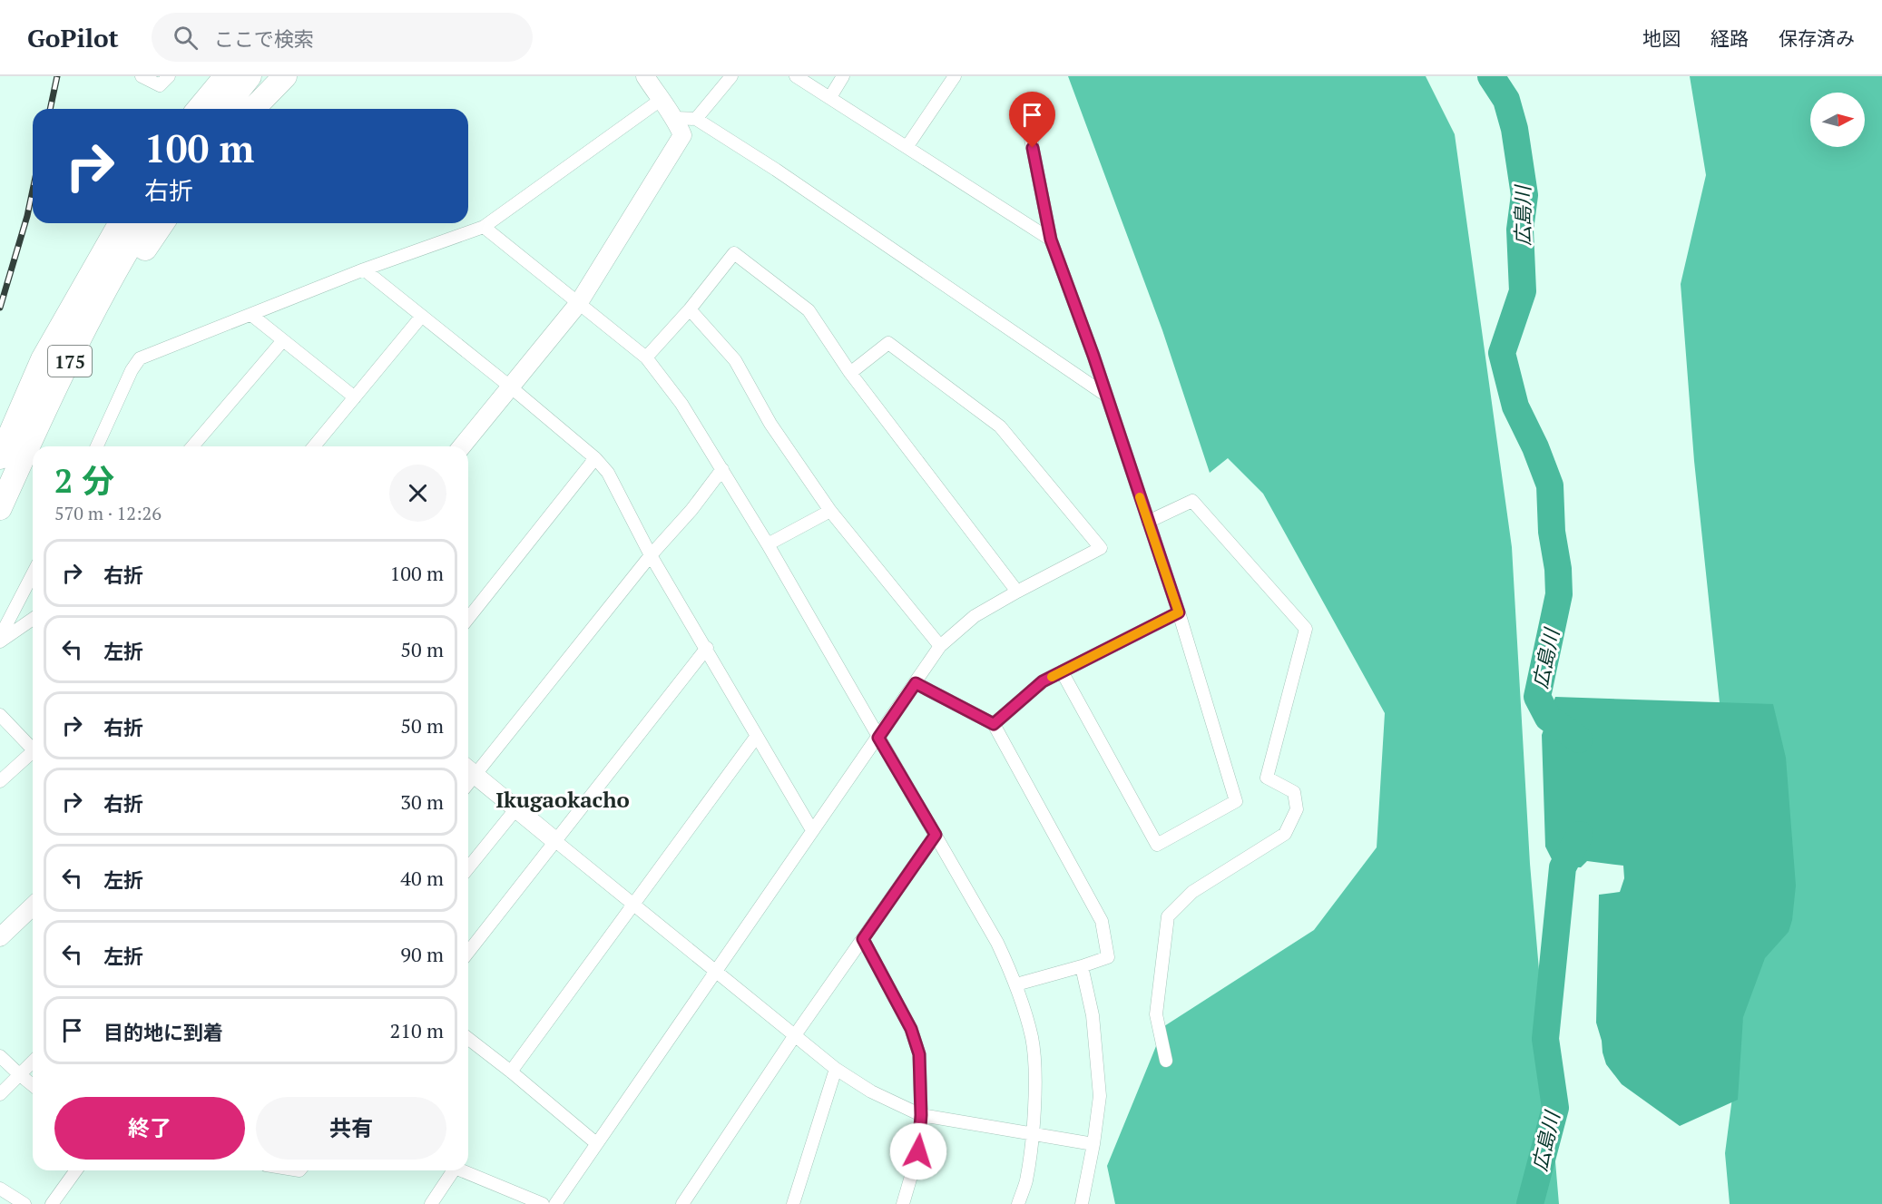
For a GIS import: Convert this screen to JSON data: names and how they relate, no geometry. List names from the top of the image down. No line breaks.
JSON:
{"streets":{"highway":["175"]},"districts":["Ikugaokacho"],"water":["広島川"],"north":"right","page":{"header":"GoPilot","search":"ここで検索","nav":["地図","経路","保存済み"],"turn":["100 m","右折"],"heading":["2 分","570 m · 12:26"],"list":[{"name":"右折","value":"100 m"},{"name":"左折","value":"50 m"},{"name":"右折","value":"50 m"},{"name":"右折","value":"30 m"},{"name":"左折","value":"40 m"},{"name":"左折","value":"90 m"},{"name":"目的地に到着","value":"210 m"}],"buttons":["終了","共有"]}}
